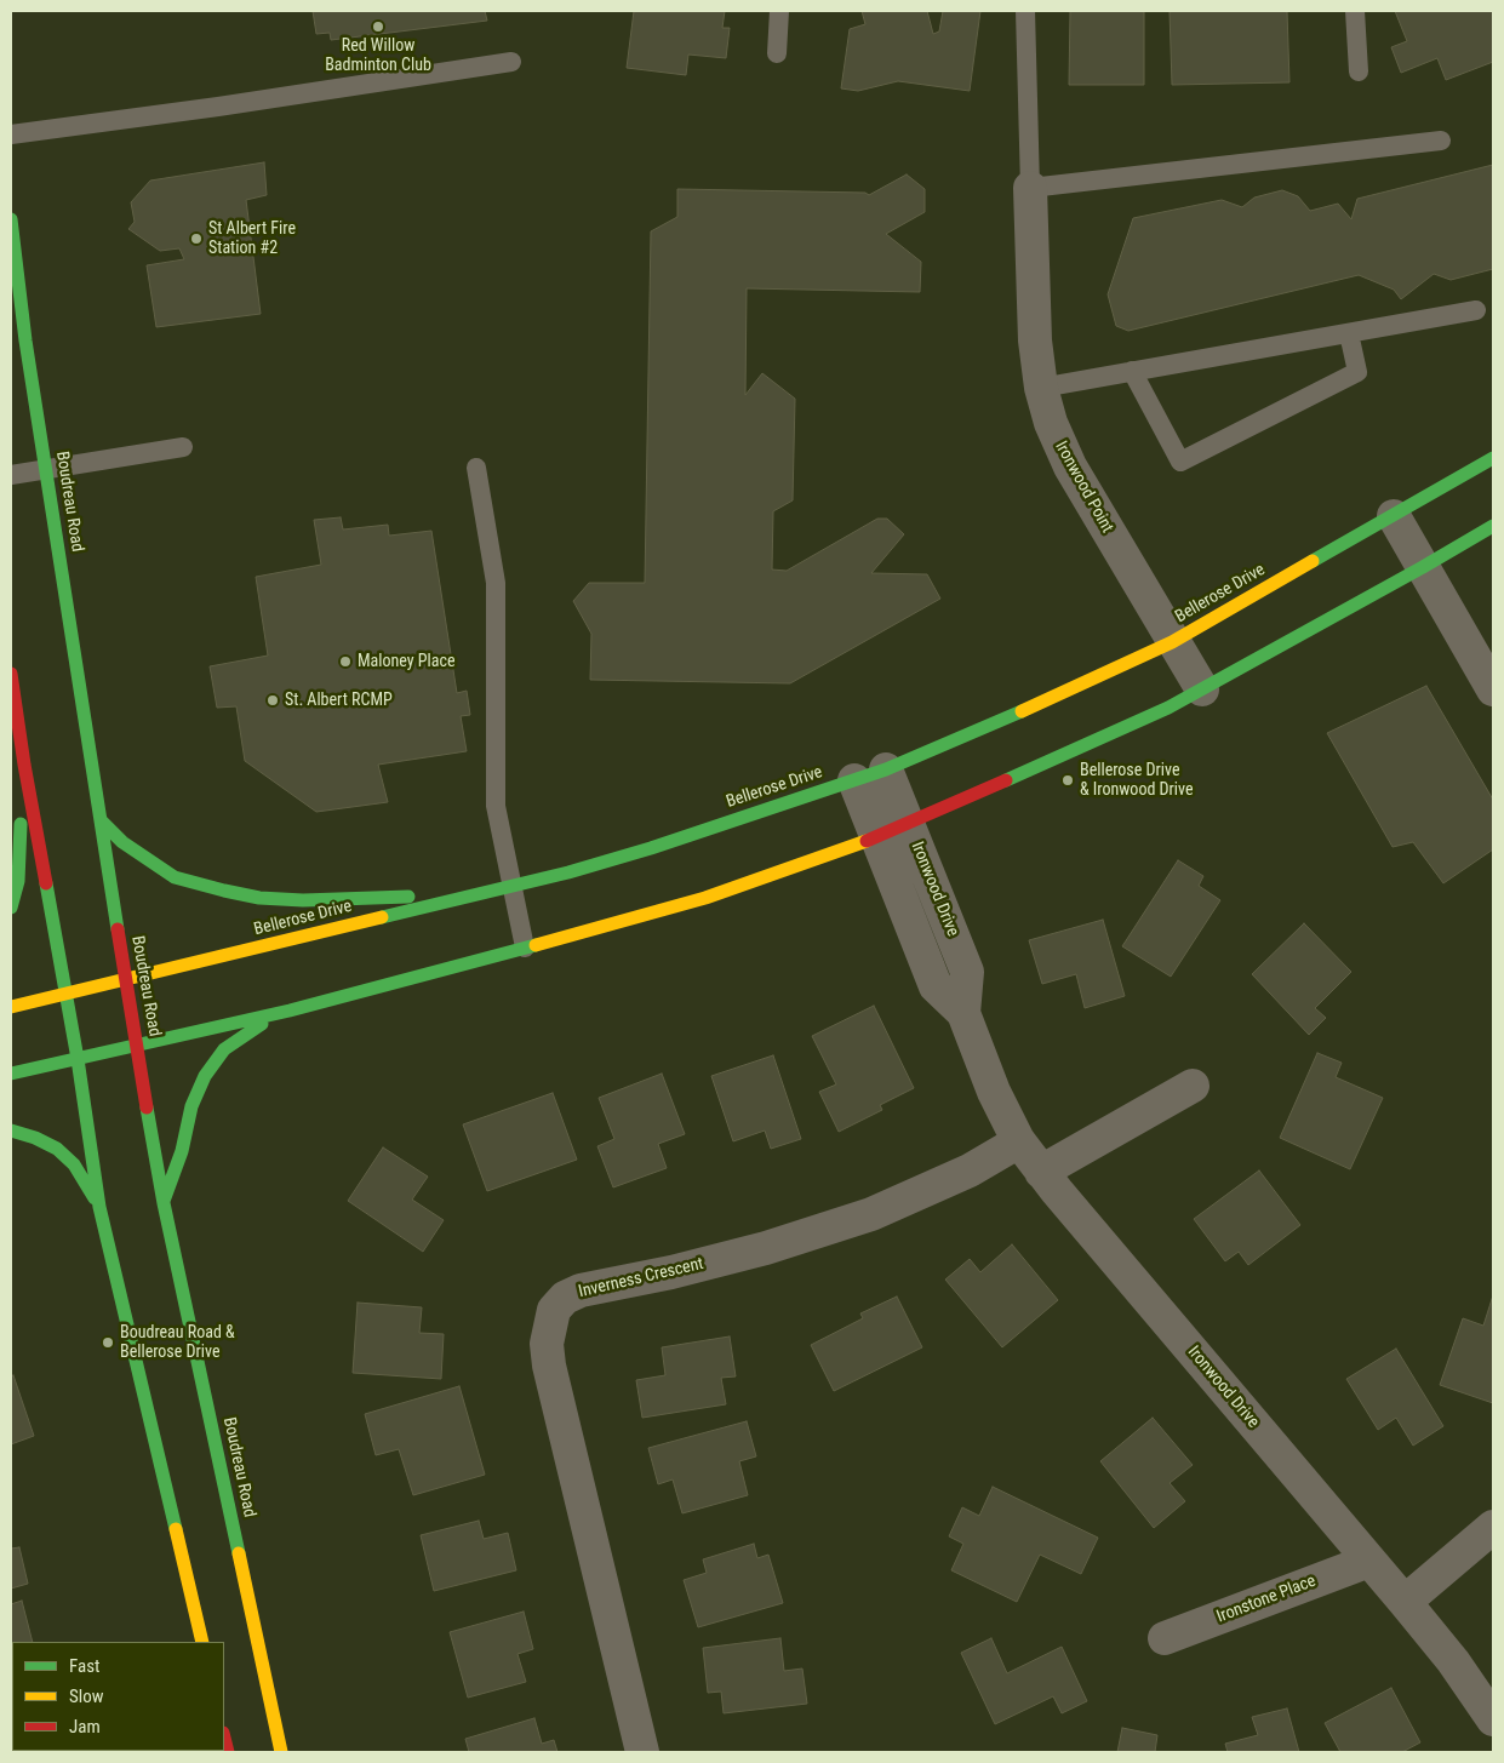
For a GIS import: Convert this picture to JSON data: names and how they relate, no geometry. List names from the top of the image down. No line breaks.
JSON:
{"streets":{"main road":["Boudreau Road","Bellerose Drive"],"street":["Ironwood Point","Ironwood Drive","Inverness Crescent","Ironstone Place"]},"crossings":[["Ironwood Point","Bellerose Drive"],["Boudreau Road","Bellerose Drive"],["Bellerose Drive","Ironwood Drive"],["Ironwood Drive","Inverness Crescent"],["Ironwood Drive","Ironstone Place"]],"places":["Red Willow Badminton Club","St Albert Fire Station #2","Maloney Place","St. Albert RCMP","Bellerose Drive & Ironwood Drive","Boudreau Road & Bellerose Drive"],"legend":["Fast","Slow","Jam"]}
